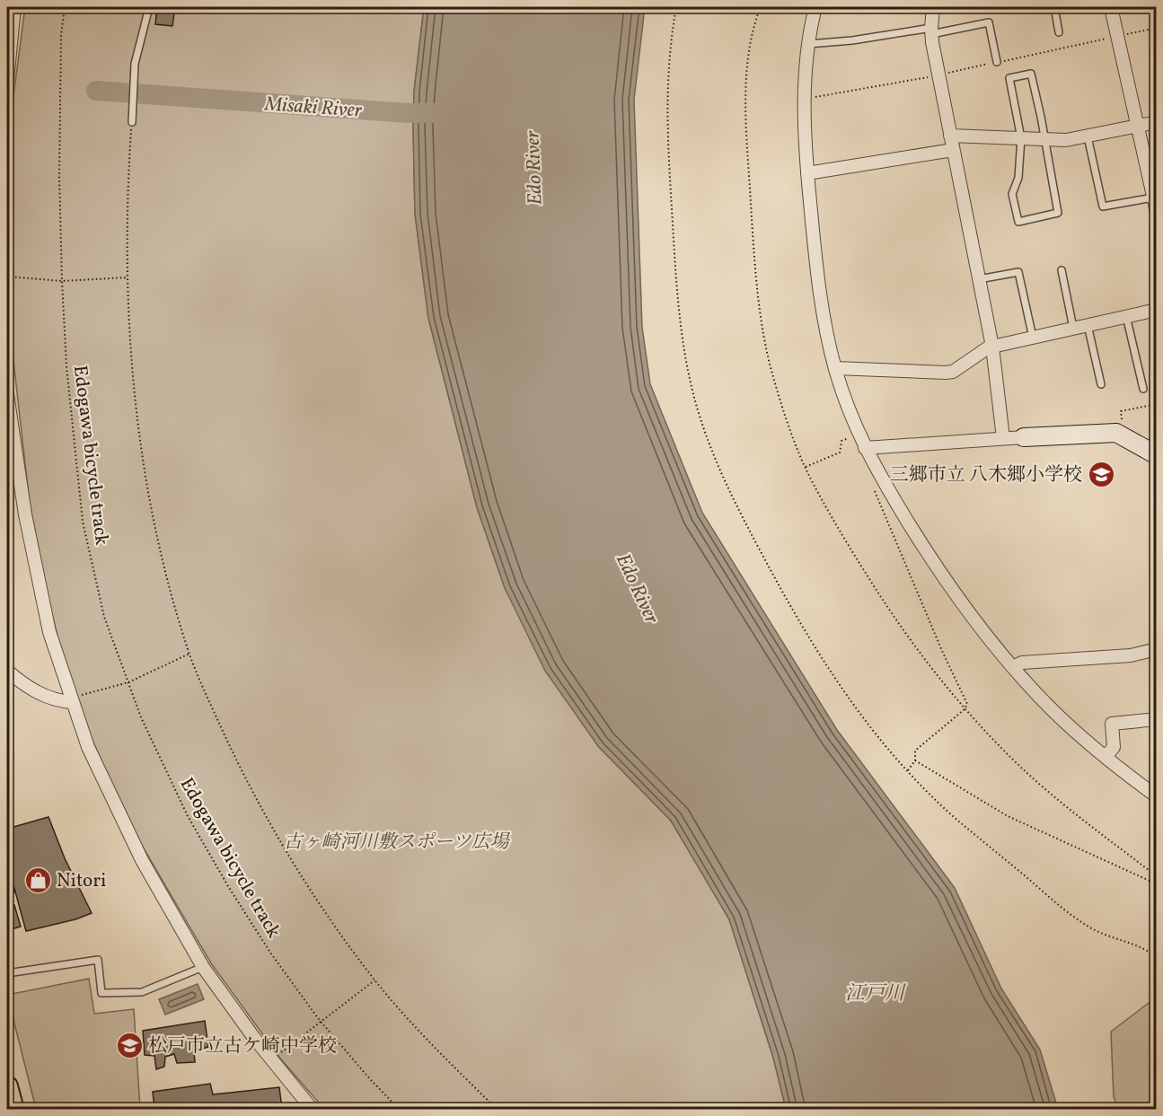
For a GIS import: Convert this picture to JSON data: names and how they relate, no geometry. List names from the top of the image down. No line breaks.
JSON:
{"streets":{"path":["Edogawa bicycle track"]},"water":["Misaki River","Edo River","江戸川"],"parks":["古ヶ崎河川敷スポーツ広場"],"places":{"school or university":["三郷市立 八木郷小学校","松戸市立古ケ崎中学校"],"shop":["Nitori"]}}
